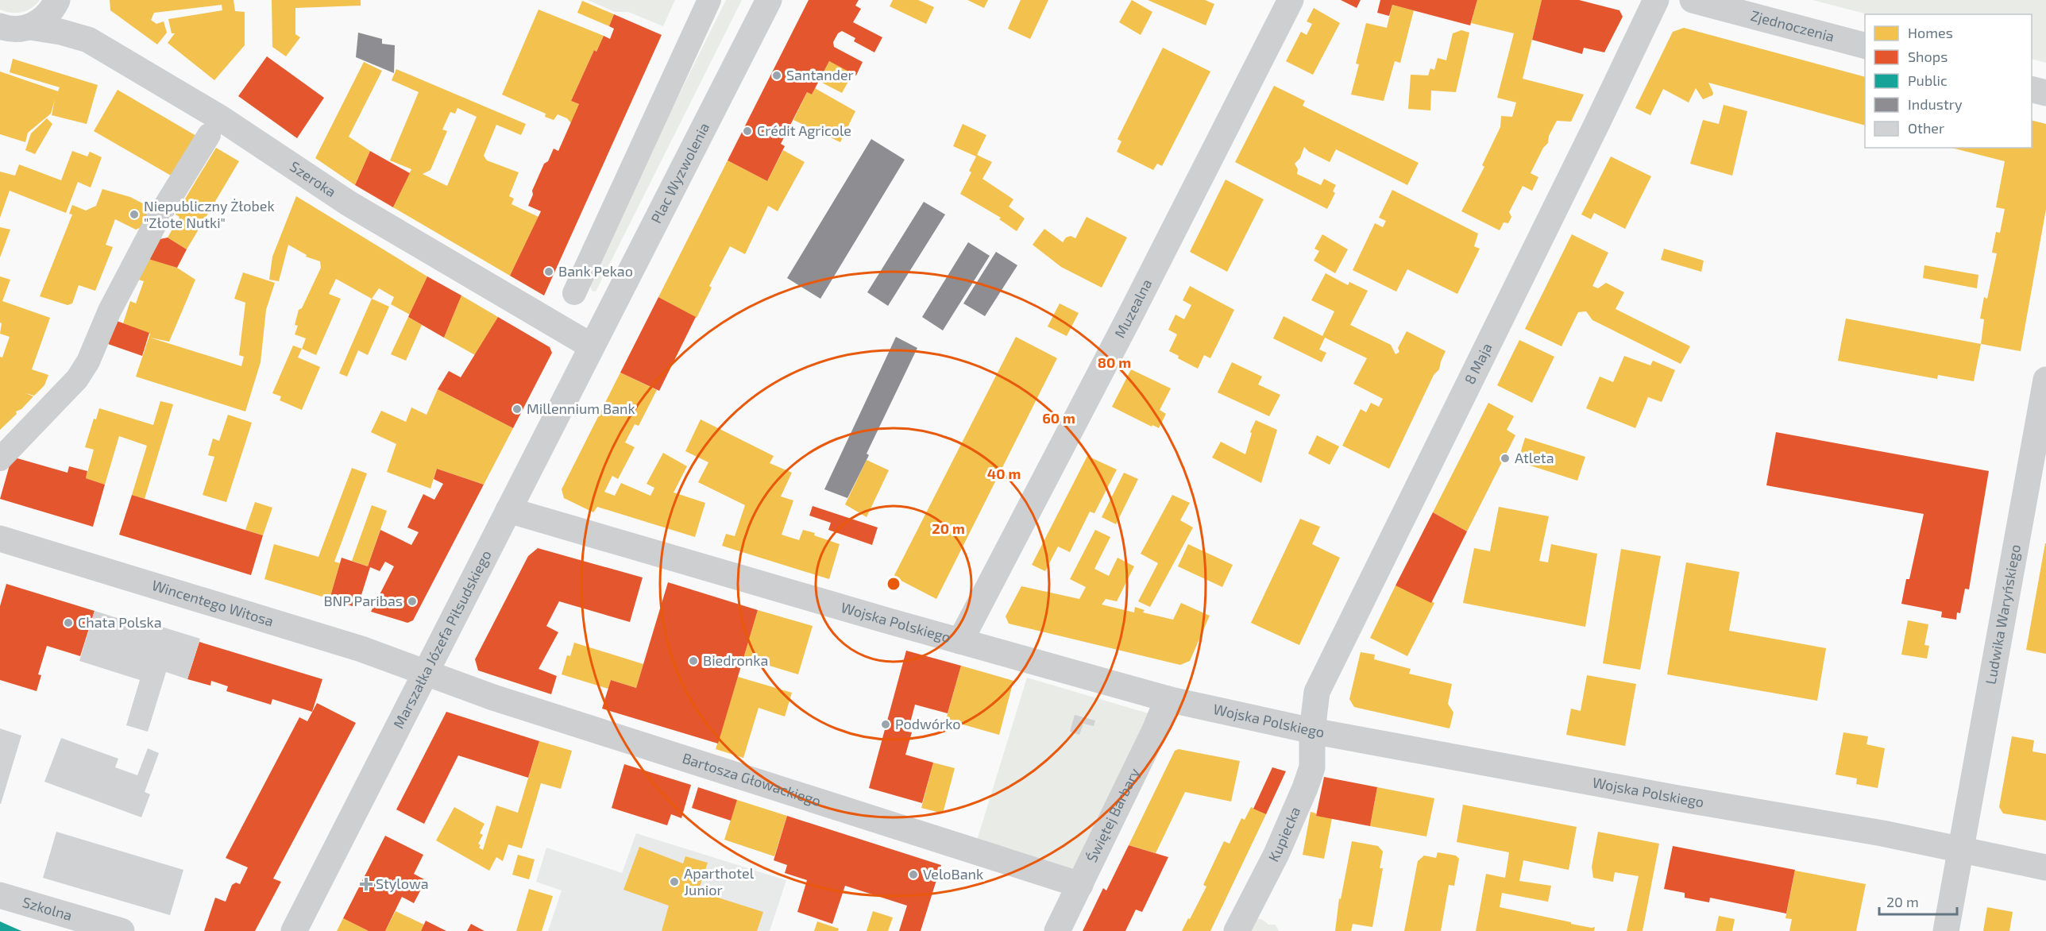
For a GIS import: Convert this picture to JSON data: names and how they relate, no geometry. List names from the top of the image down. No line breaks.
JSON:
{"streets":{"street":["Zjednoczenia","Plac Wyzwolenia","Szeroka","Muzealna","8 Maja","Wincentego Witosa","Ludwika Waryńskiego","Wojska Polskiego","Marszałka Józefa Piłsudskiego","Bartosza Głowackiego","Świętej Barbary","Kupiecka","Szkolna"]},"crossings":[["Plac Wyzwolenia","Szeroka"],["Plac Wyzwolenia","Marszałka Józefa Piłsudskiego"],["Szeroka","Marszałka Józefa Piłsudskiego"],["Muzealna","Wojska Polskiego"],["8 Maja","Wojska Polskiego"],["8 Maja","Kupiecka"],["Wincentego Witosa","Marszałka Józefa Piłsudskiego"],["Wincentego Witosa","Bartosza Głowackiego"],["Ludwika Waryńskiego","Wojska Polskiego"],["Wojska Polskiego","Marszałka Józefa Piłsudskiego"],["Wojska Polskiego","Świętej Barbary"],["Wojska Polskiego","Kupiecka"],["Marszałka Józefa Piłsudskiego","Bartosza Głowackiego"],["Bartosza Głowackiego","Świętej Barbary"]],"places":{"other":["Santander","Crédit Agricole","Niepubliczny Żłobek \"Złote Nutki\"","Bank Pekao","Millennium Bank","Atleta","BNP Paribas","Chata Polska","Biedronka","Podwórko","VeloBank","Aparthotel Junior"],"health":["Stylowa"]},"legend":["Homes","Shops","Public","Industry","Other"],"scale_bar":"20 m","rings":["80 m","60 m","40 m","20 m"]}
